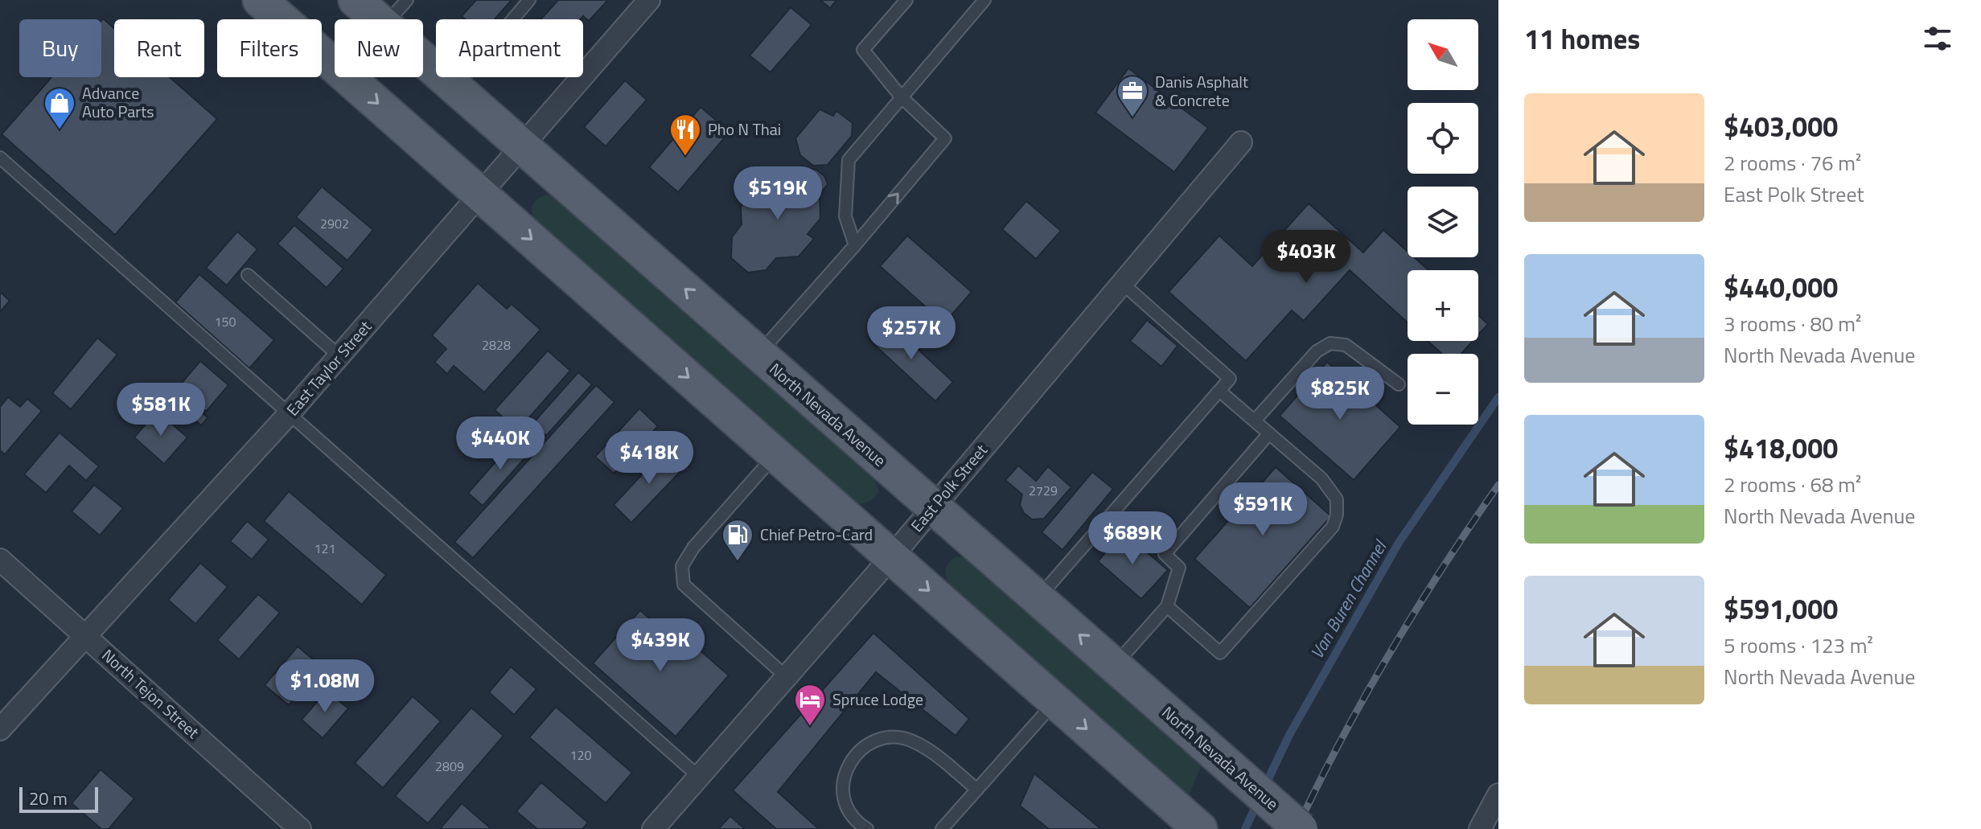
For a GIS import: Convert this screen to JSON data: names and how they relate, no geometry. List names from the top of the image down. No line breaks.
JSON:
{"streets":{"main road":["North Nevada Avenue"],"street":["East Taylor Street","East Polk Street","North Tejon Street"]},"crossings":[["East Taylor Street","North Nevada Avenue"],["East Taylor Street","North Tejon Street"],["North Nevada Avenue","East Polk Street"]],"water":["Van Buren Channel"],"places":{"office":["Danis Asphalt & Concrete"],"shop":["Advance Auto Parts"],"restaurant":["Pho N Thai"],"fuel station":["Chief Petro-Card"],"hotel":["Spruce Lodge"]},"house_numbers":["2902","150","2828","2729","121","120","2809"],"scale_bar":"20 m","north":"top left","page":{"heading":"11 homes","map_buttons":["+","−"],"chip":["Buy","Rent","Filters","New","Apartment"],"list":[{"name":"$403,000","note":"2 rooms · 76 m² · East Polk Street"},{"name":"$440,000","note":"3 rooms · 80 m² · North Nevada Avenue"},{"name":"$418,000","note":"2 rooms · 68 m² · North Nevada Avenue"},{"name":"$591,000","note":"5 rooms · 123 m² · North Nevada Avenue"}],"price":["$519K","$403K","$257K","$825K","$581K","$440K","$418K","$591K","$689K","$439K","$1.08M"],"scale":"20 m"}}
